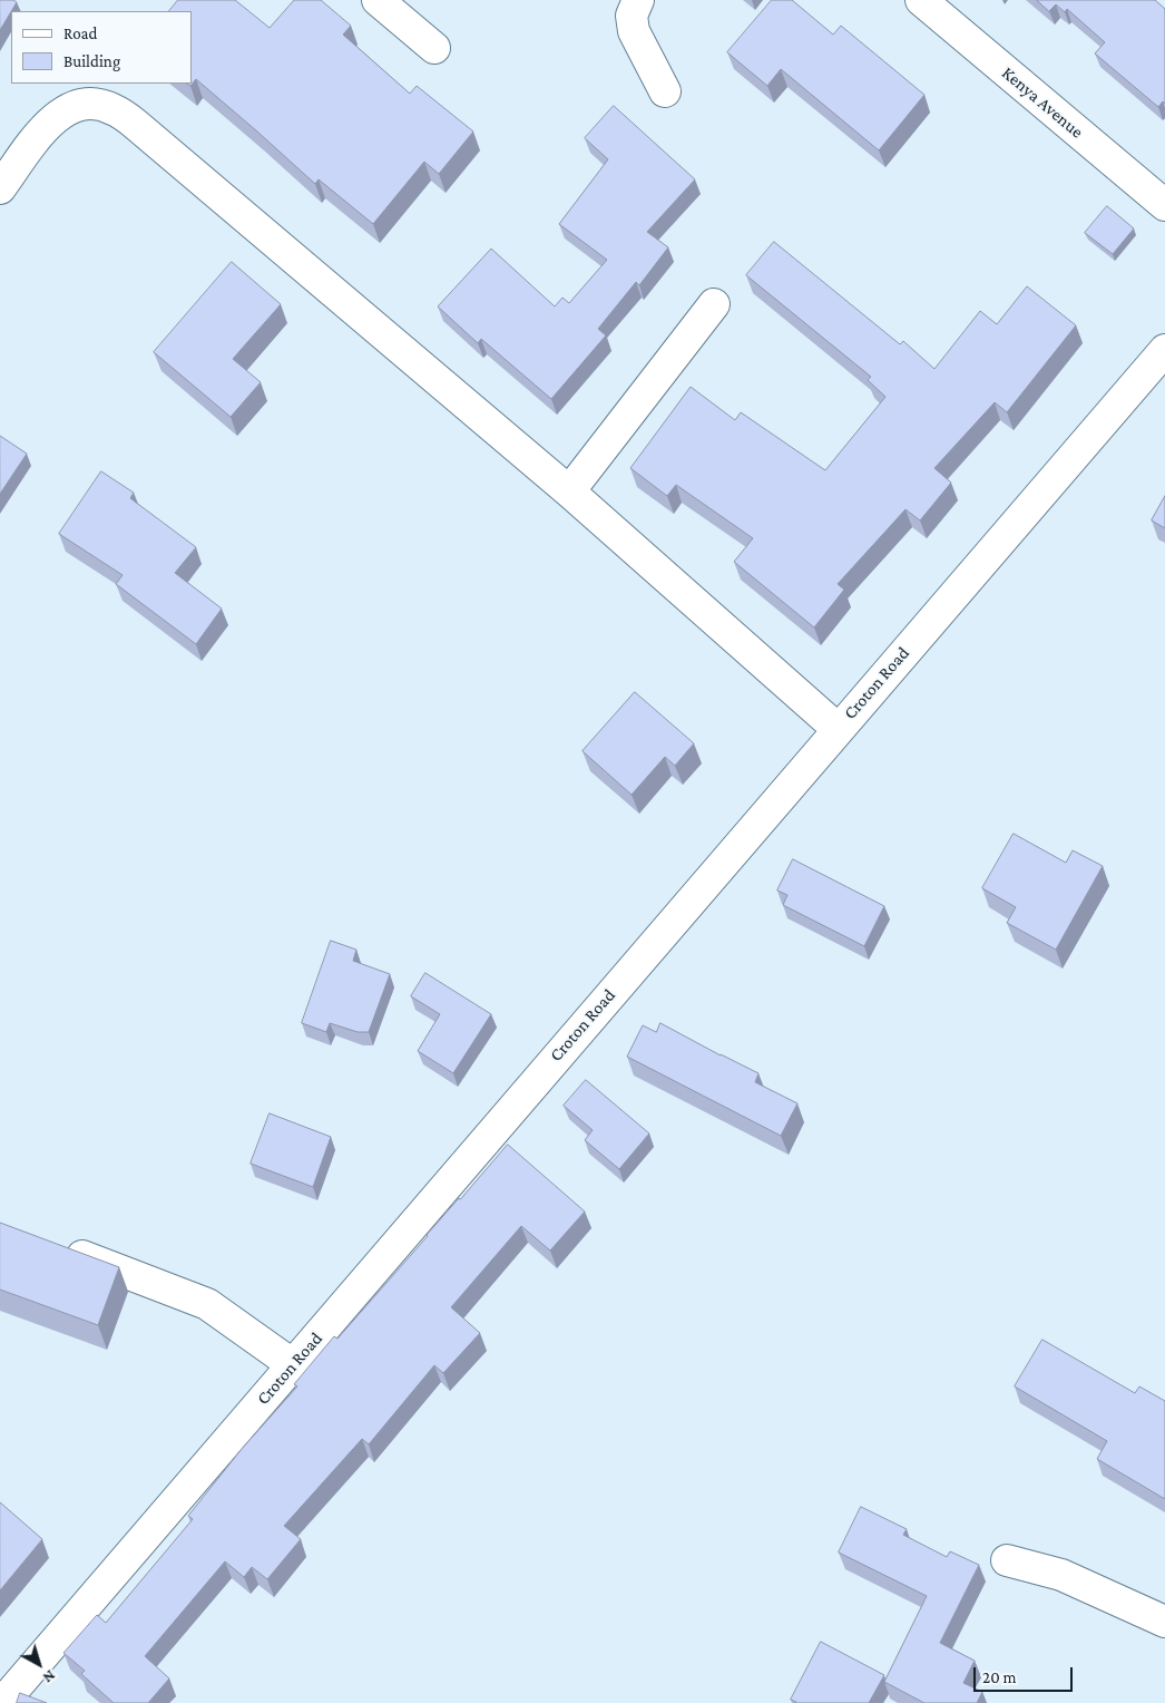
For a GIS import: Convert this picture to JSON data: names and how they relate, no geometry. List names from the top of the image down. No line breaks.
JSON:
{"streets":{"street":["Kenya Avenue","Croton Road"]},"legend":["Road","Building"],"scale_bar":"20 m","north":"bottom right"}
